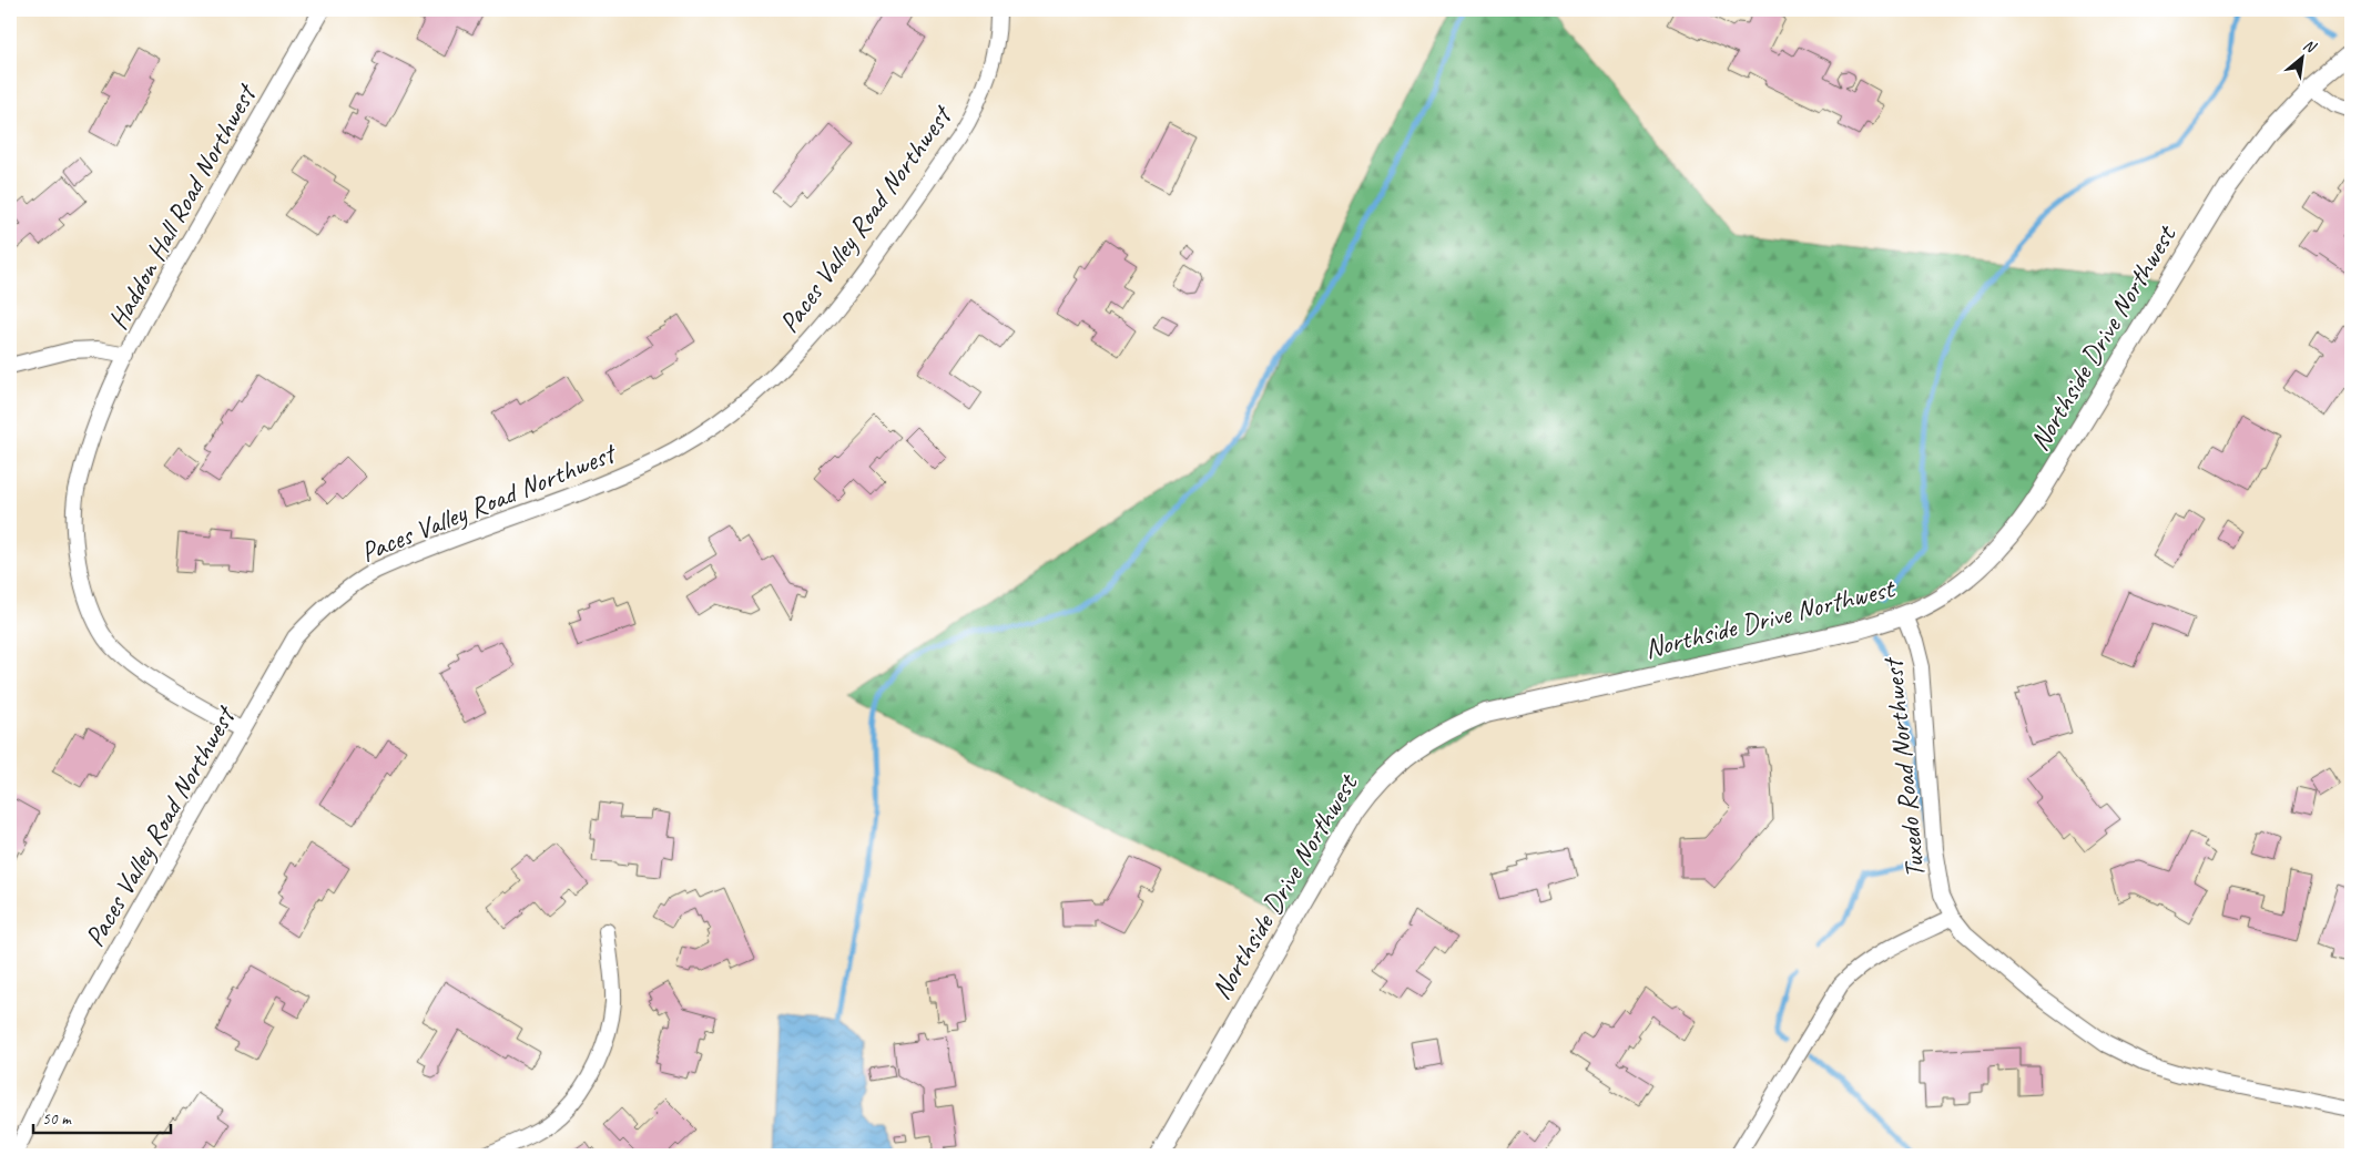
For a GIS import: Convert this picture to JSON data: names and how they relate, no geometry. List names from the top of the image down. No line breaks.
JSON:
{"streets":{"street":["Haddon Hall Road Northwest","Paces Valley Road Northwest","Northside Drive Northwest","Tuxedo Road Northwest"]},"crossings":[["Northside Drive Northwest","Tuxedo Road Northwest"]],"scale_bar":"50 m","north":"top right"}
